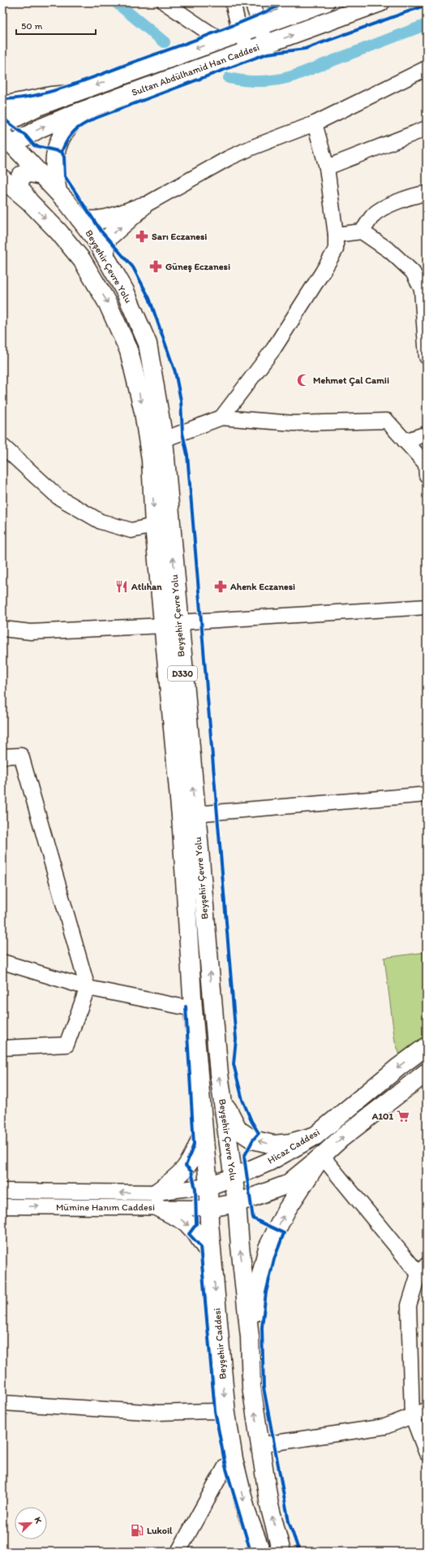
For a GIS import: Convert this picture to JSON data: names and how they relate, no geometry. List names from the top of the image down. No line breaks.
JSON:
{"streets":{"main road":["Sultan Abdülhamid Han Caddesi","Beyşehir Çevre Yolu","D330","Hicaz Caddesi","Beyşehir Caddesi"],"street":["Mümine Hanım Caddesi"]},"crossings":[["Sultan Abdülhamid Han Caddesi","Beyşehir Çevre Yolu"],["Beyşehir Çevre Yolu","D330"],["Beyşehir Çevre Yolu","Hicaz Caddesi"],["Beyşehir Çevre Yolu","Beyşehir Caddesi"],["D330","Hicaz Caddesi"],["Hicaz Caddesi","Mümine Hanım Caddesi"],["Hicaz Caddesi","Beyşehir Caddesi"],["Mümine Hanım Caddesi","Beyşehir Caddesi"]],"places":{"pharmacy":["Sarı Eczanesi","Güneş Eczanesi","Ahenk Eczanesi"],"mosque":["Mehmet Çal Camii"],"restaurant":["Atlıhan"],"supermarket":["A101"],"fuel station":["Lukoil"]},"scale_bar":"50 m","north":"top right"}
